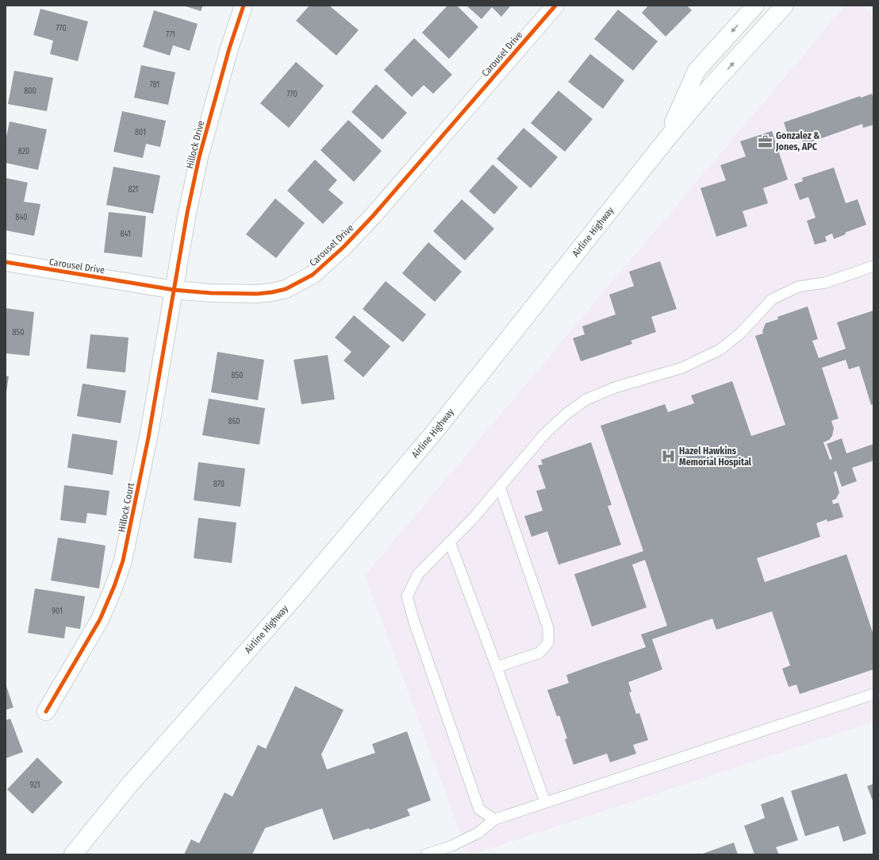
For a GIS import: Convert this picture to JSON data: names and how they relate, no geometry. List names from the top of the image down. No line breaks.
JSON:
{"streets":{"street":["Carousel Drive","Hillock Drive","Airline Highway","Hillock Court"]},"crossings":[["Carousel Drive","Hillock Drive"],["Carousel Drive","Hillock Court"],["Hillock Drive","Hillock Court"]],"places":{"office":["Gonzalez & Jones, APC"],"hospital":["Hazel Hawkins Memorial Hospital"]},"house_numbers":["770","771","781","800","770","801","820","821","840","841","850","850","860","870","901","921"]}
